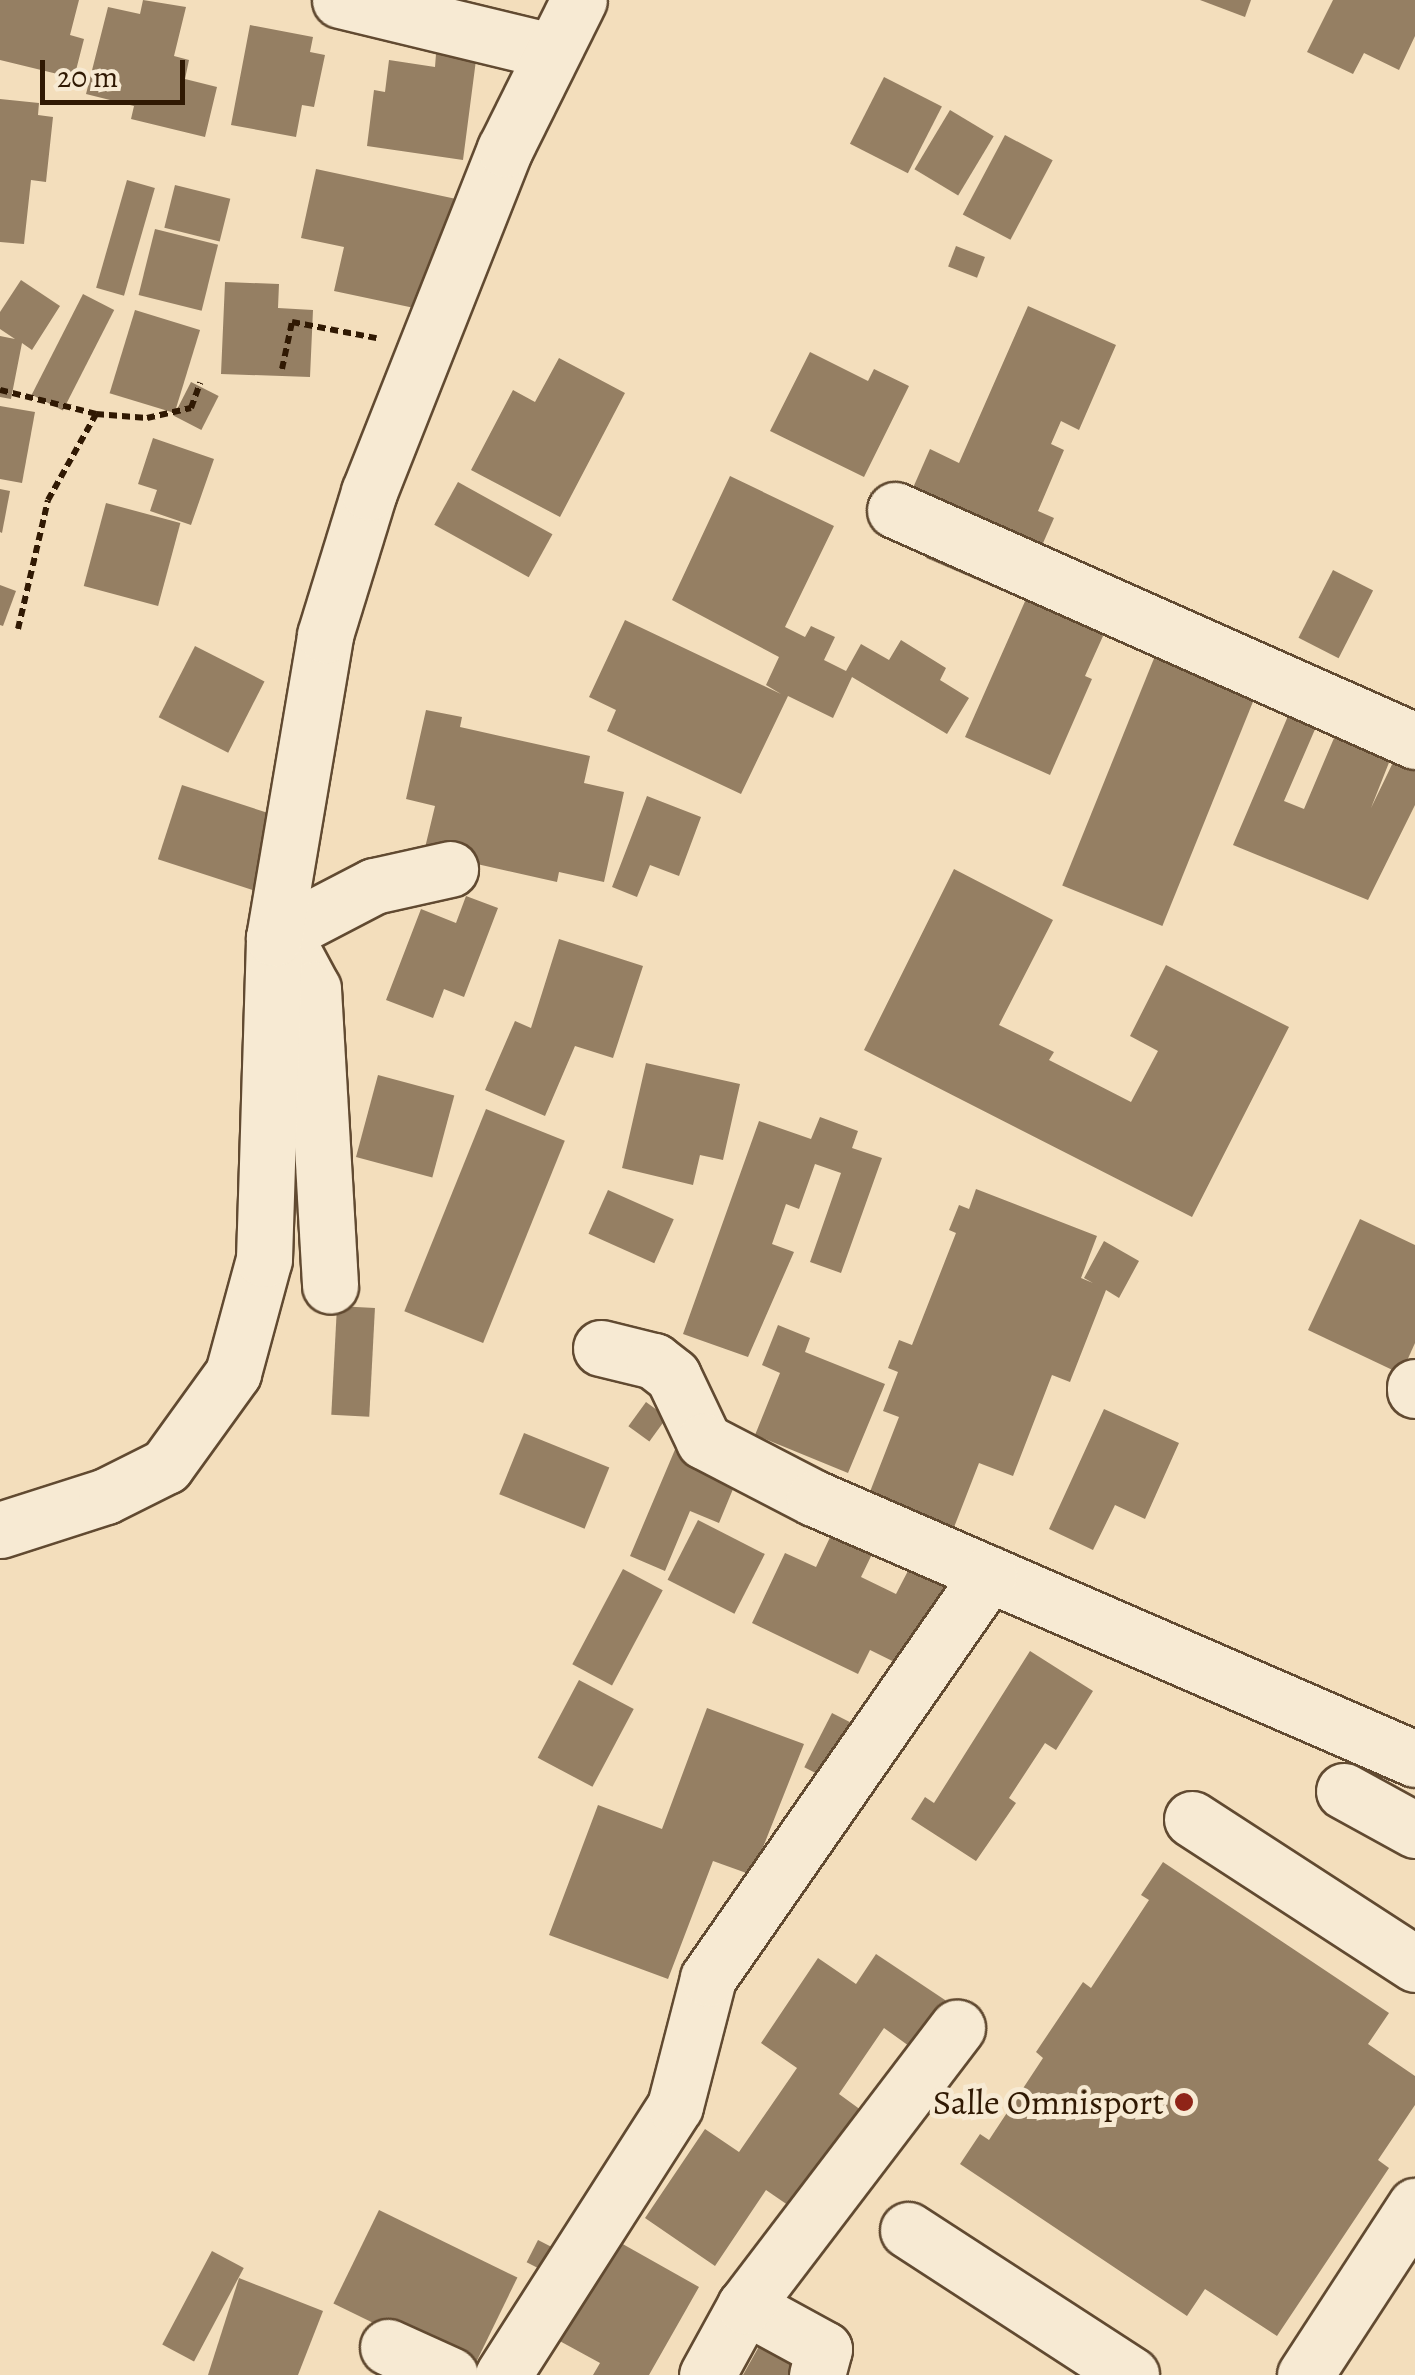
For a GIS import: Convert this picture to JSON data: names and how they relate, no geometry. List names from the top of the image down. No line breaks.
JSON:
{"places":["Salle Omnisport"],"scale_bar":"20 m"}
